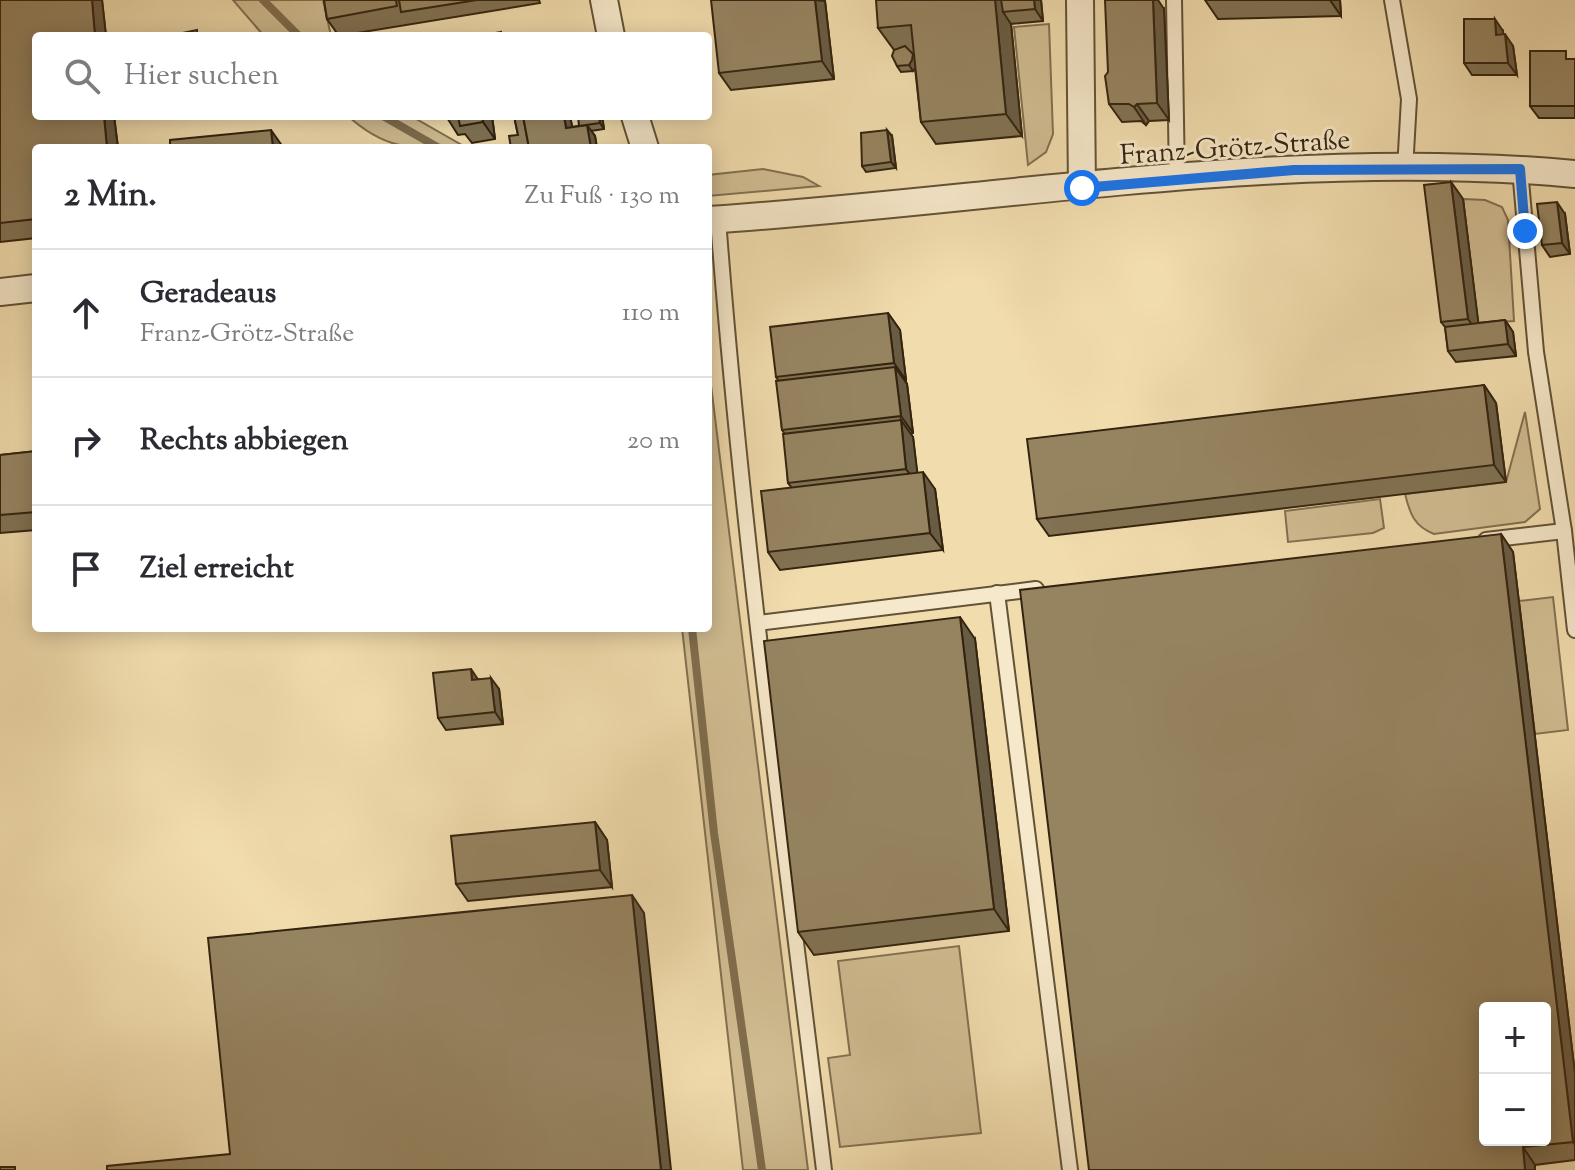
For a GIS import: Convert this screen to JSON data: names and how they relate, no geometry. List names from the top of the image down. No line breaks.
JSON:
{"streets":{"street":["Franz-Grötz-Straße"]},"page":{"search":"Hier suchen","heading":["2 Min.","Zu Fuß · 130 m"],"list":[["Geradeaus","Franz-Grötz-Straße","110 m"],["Rechts abbiegen","20 m"],"Ziel erreicht"],"map_buttons":["+","−"]}}
